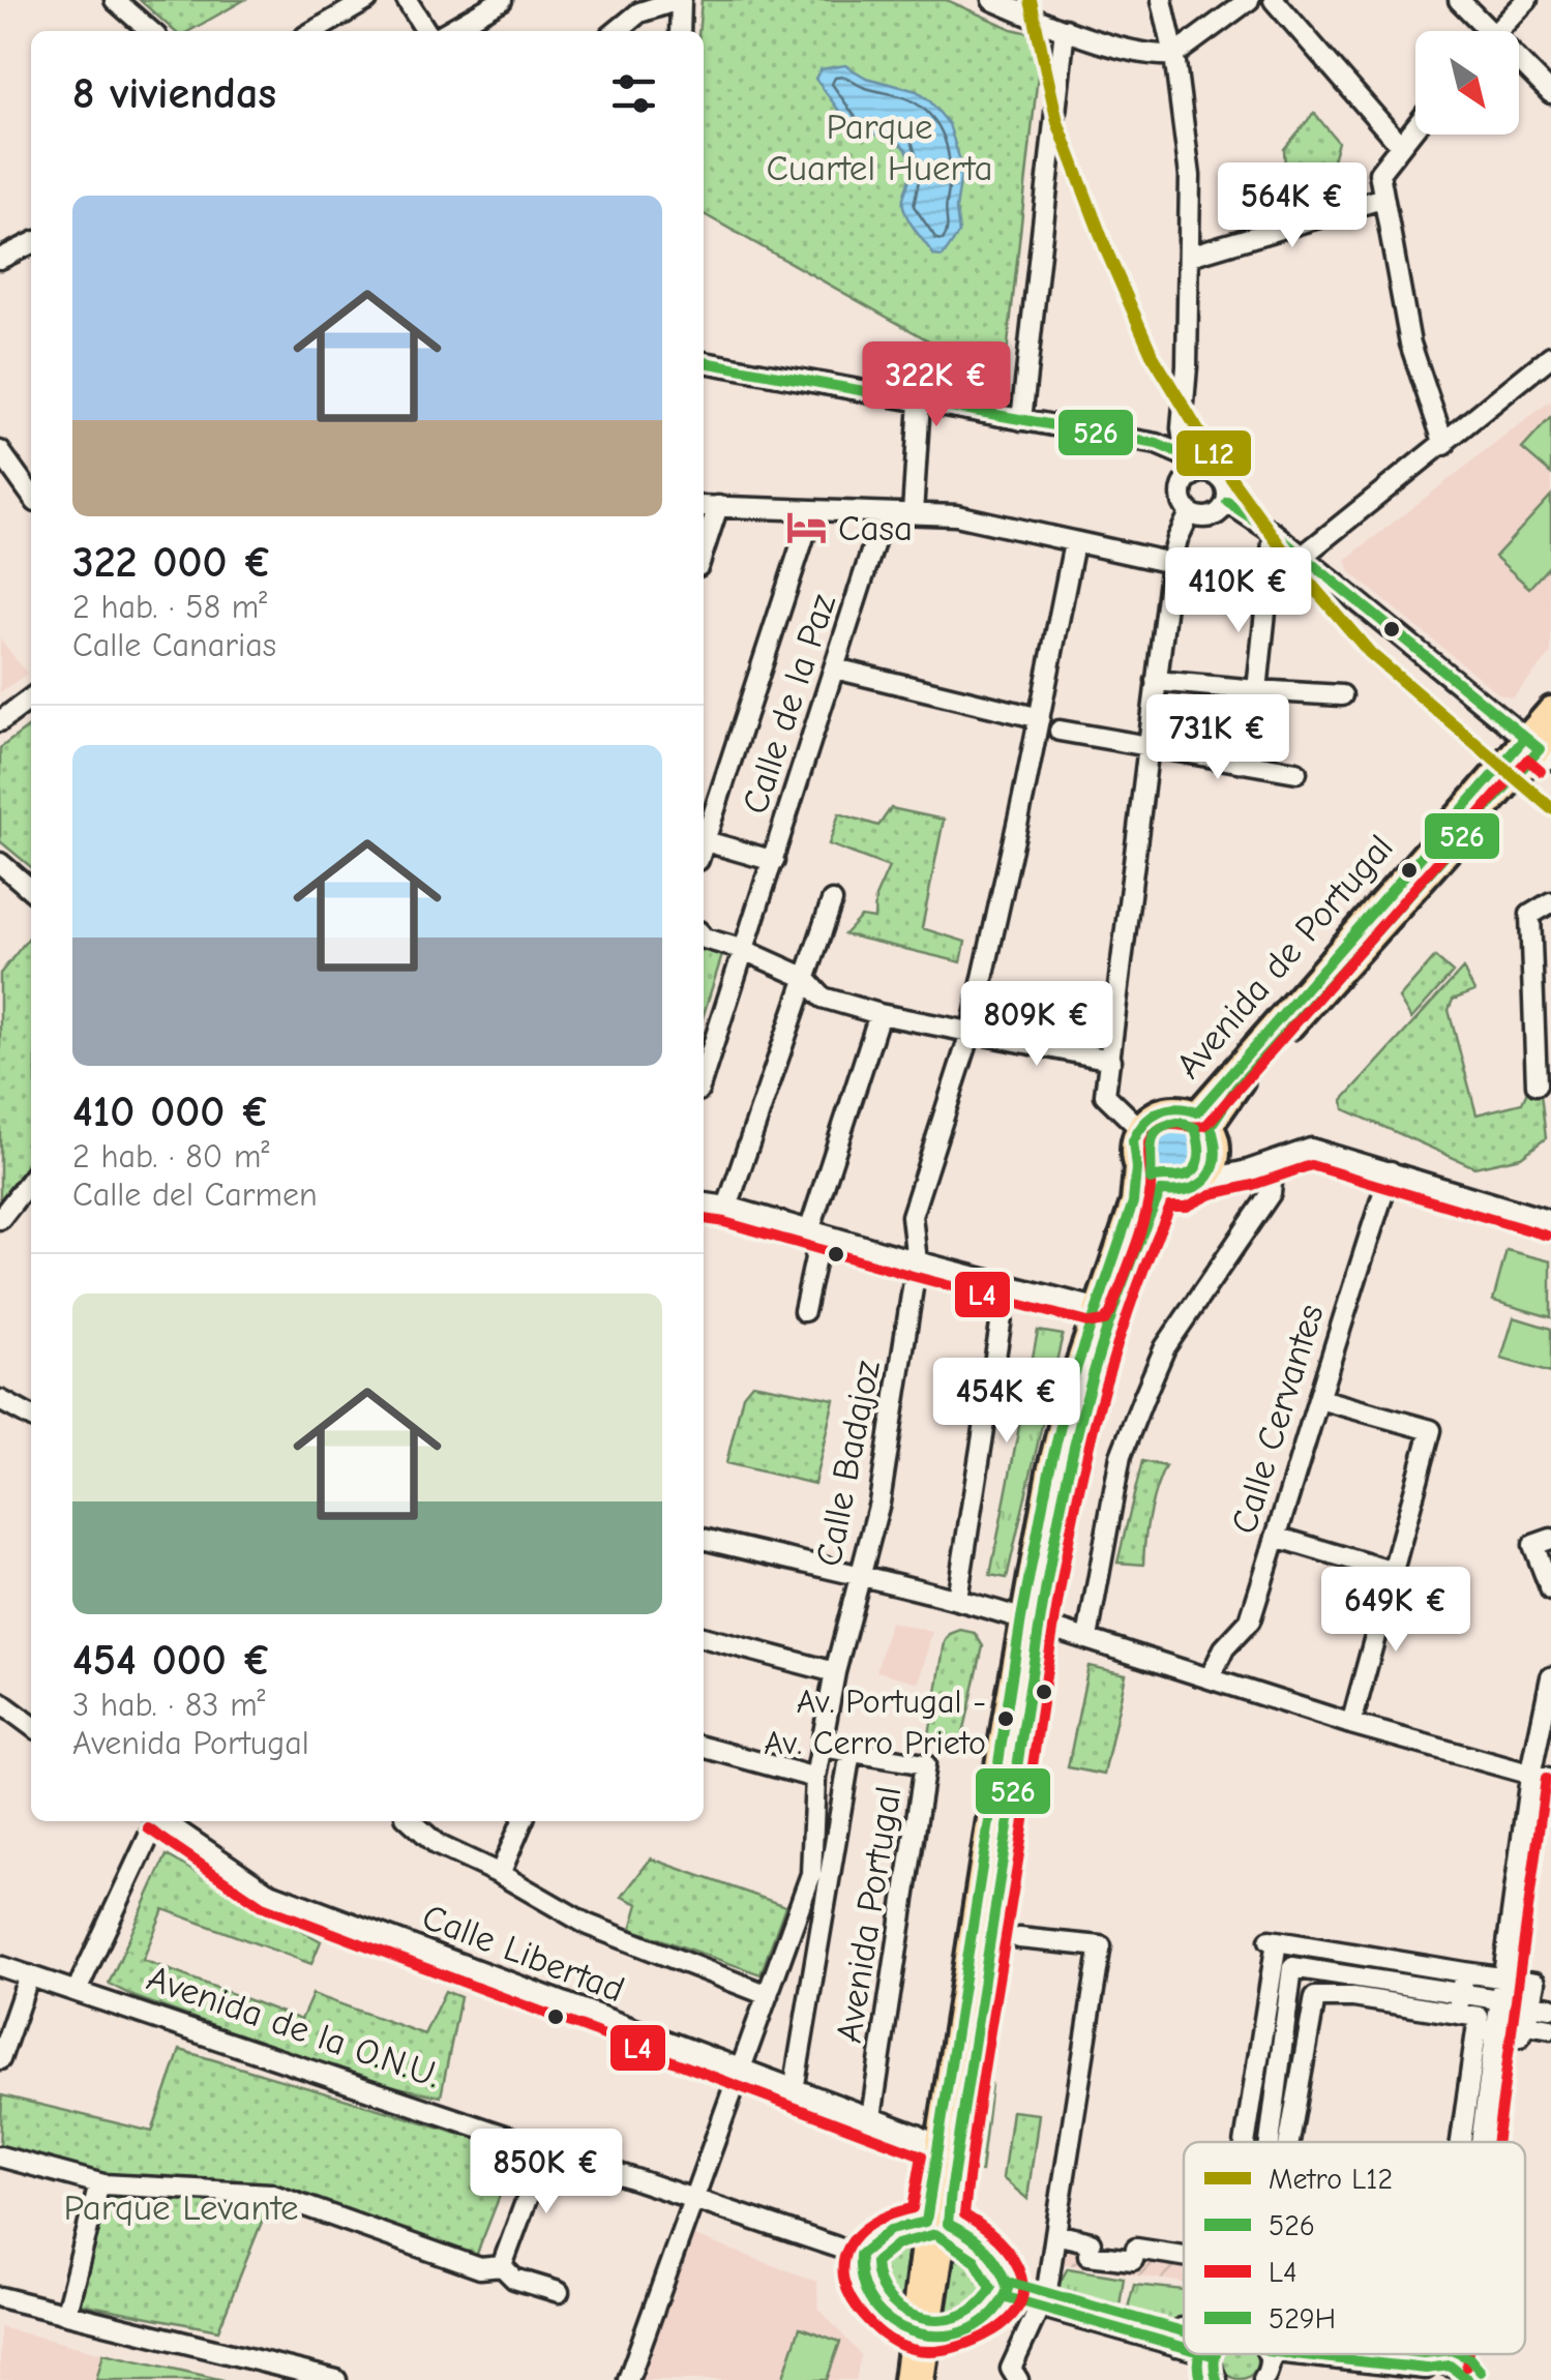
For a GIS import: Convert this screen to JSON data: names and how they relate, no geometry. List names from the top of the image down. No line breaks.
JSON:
{"streets":{"main road":["Avenida de Portugal"],"street":["Calle de la Paz","Calle Cervantes","Calle Badajoz","Avenida Portugal","Calle Libertad","Avenida de la O.N.U."]},"crossings":[["Calle Badajoz","Avenida Portugal"],["Calle Badajoz","Calle Libertad"],["Calle Badajoz","Avenida de la O.N.U."],["Avenida Portugal","Calle Libertad"]],"parks":["Parque Cuartel Huerta","Parque Levante"],"places":{"hotel":["Casa"],"other":["Av. Portugal - Av. Cerro Prieto"]},"lines":["metro line L12","transit line 526","transit line L4","transit line 529H"],"legend":["Metro L12","526","L4","529H"],"north":"bottom right","page":{"heading":"8 viviendas","list":[{"name":"322 000 €","note":"2 hab. · 58 m² · Calle Canarias"},{"name":"410 000 €","note":"2 hab. · 80 m² · Calle del Carmen"},{"name":"454 000 €","note":"3 hab. · 83 m² · Avenida Portugal"}],"price":["564K €","322K €","410K €","731K €","809K €","454K €","649K €","850K €"]}}
